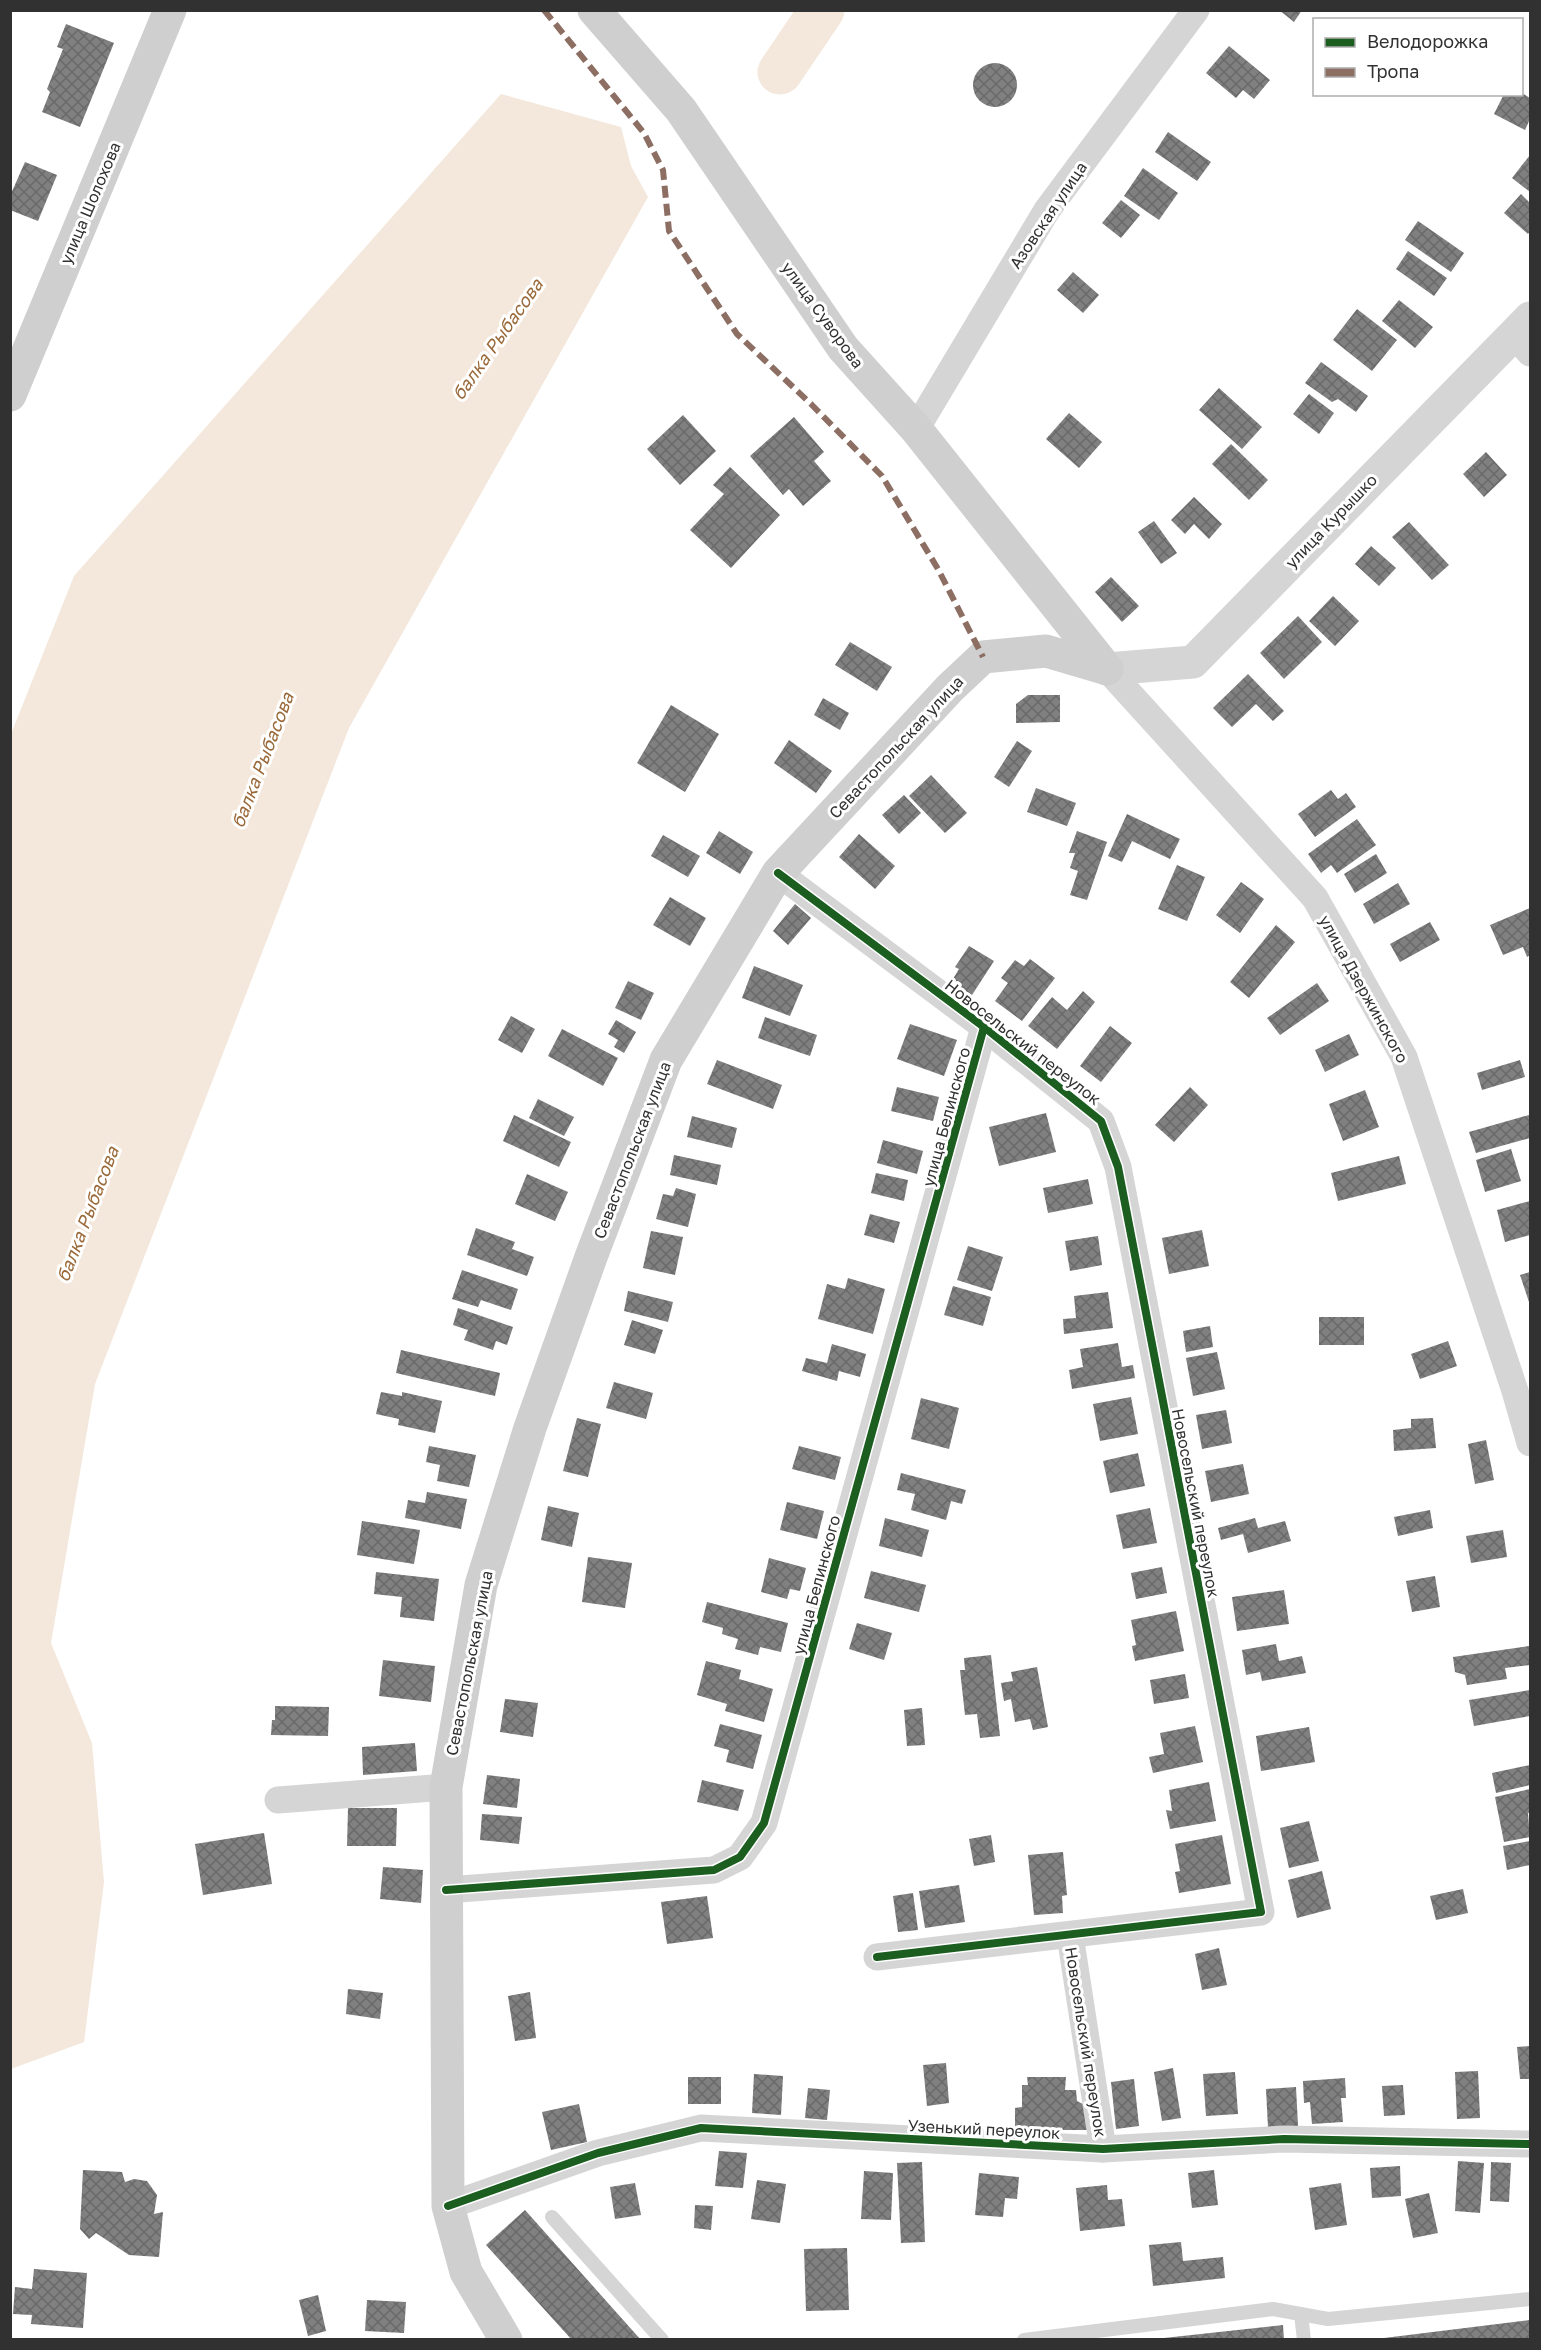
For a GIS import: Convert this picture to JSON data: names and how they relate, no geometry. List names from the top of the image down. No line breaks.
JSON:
{"streets":{"main road":["улица Шолохова","улица Суворова","Севастопольская улица"],"street":["Азовская улица","улица Курышко","улица Дзержинского","Новосельский переулок","улица Белинского","Узенький переулок"]},"crossings":[["Азовская улица","улица Суворова"],["улица Суворова","улица Курышко"],["улица Суворова","Севастопольская улица"],["улица Суворова","улица Дзержинского"],["улица Курышко","Севастопольская улица"],["улица Курышко","улица Дзержинского"],["Севастопольская улица","улица Дзержинского"],["Севастопольская улица","Новосельский переулок"],["Севастопольская улица","улица Белинского"],["Севастопольская улица","Узенький переулок"],["Новосельский переулок","улица Белинского"],["Новосельский переулок","Узенький переулок"]],"water":["балка Рыбасова"],"legend":["Велодорожка","Тропа"]}
